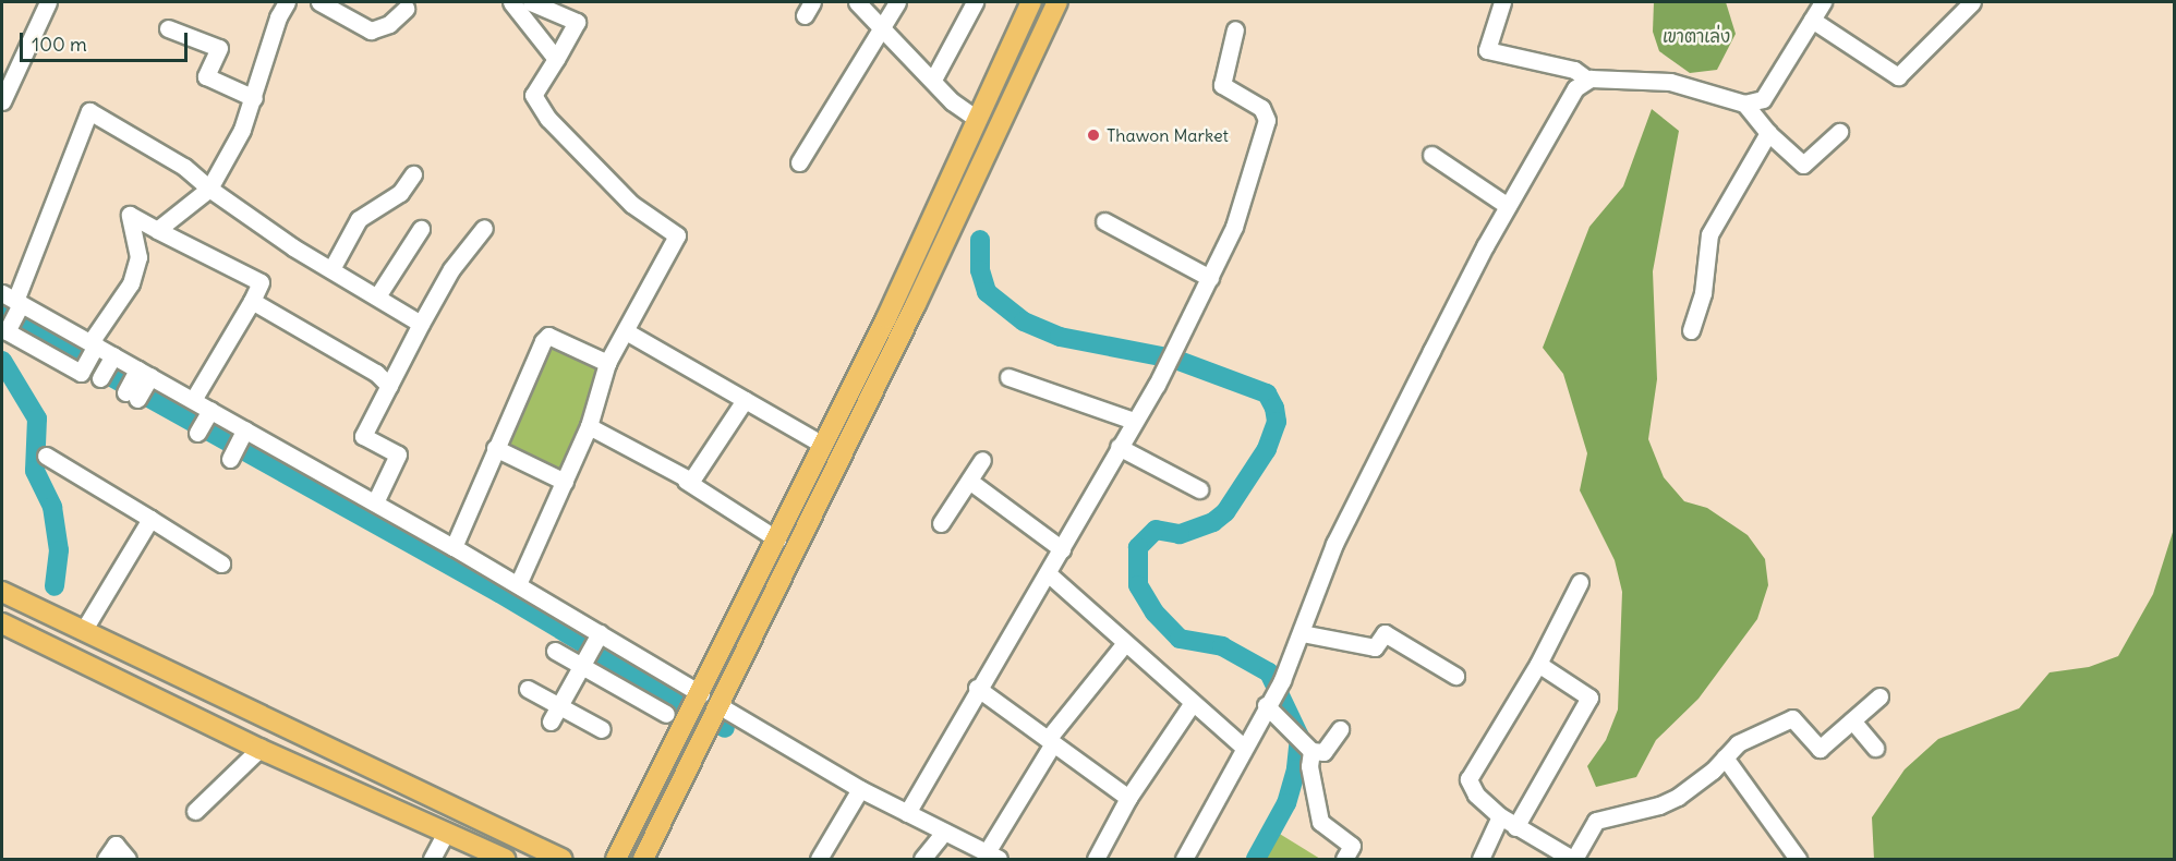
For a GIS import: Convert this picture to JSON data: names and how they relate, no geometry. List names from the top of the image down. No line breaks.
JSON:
{"parks":["เขาตาเล่ง"],"places":["Thawon Market"],"scale_bar":"100 m"}
